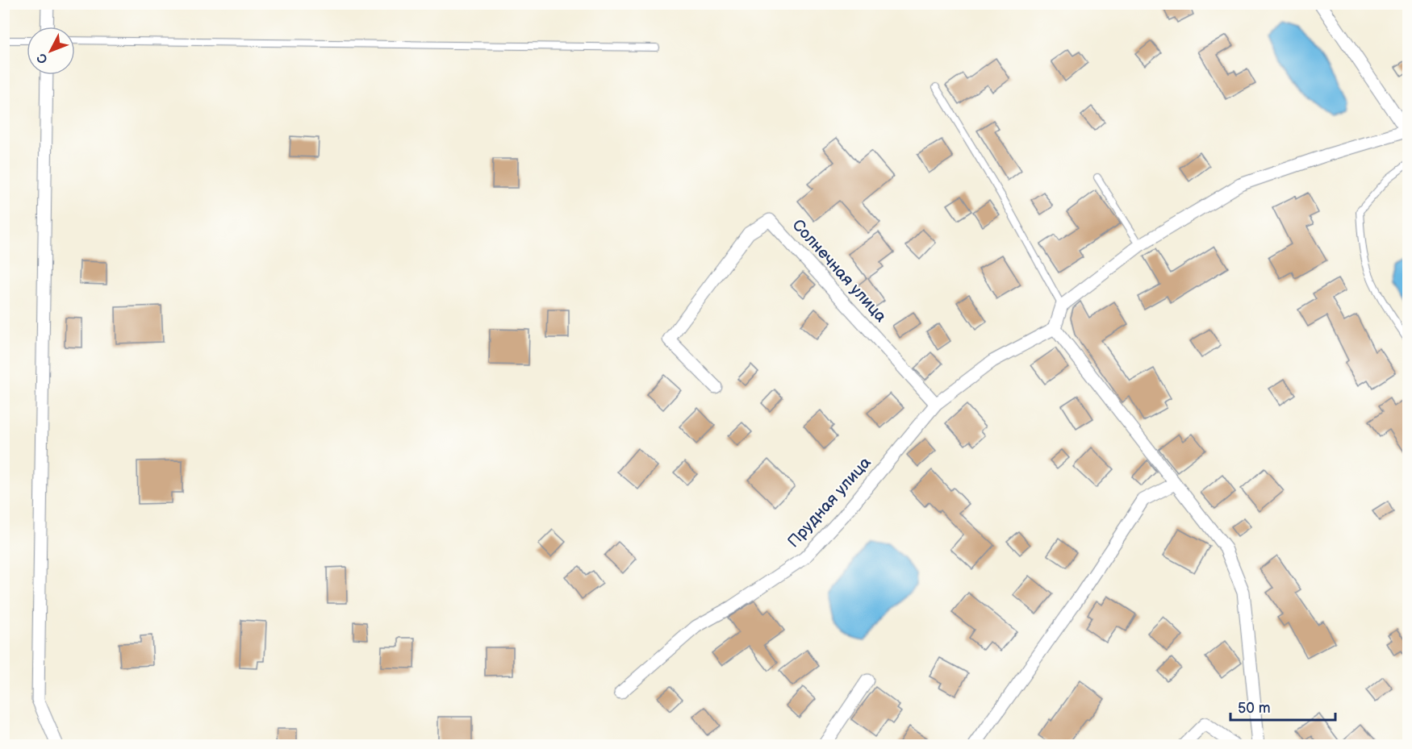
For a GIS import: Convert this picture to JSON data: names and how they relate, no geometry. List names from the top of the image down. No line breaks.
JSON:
{"streets":{"street":["Солнечная улица","Прудная улица"]},"crossings":[["Солнечная улица","Прудная улица"]],"scale_bar":"50 m","north":"bottom left"}
